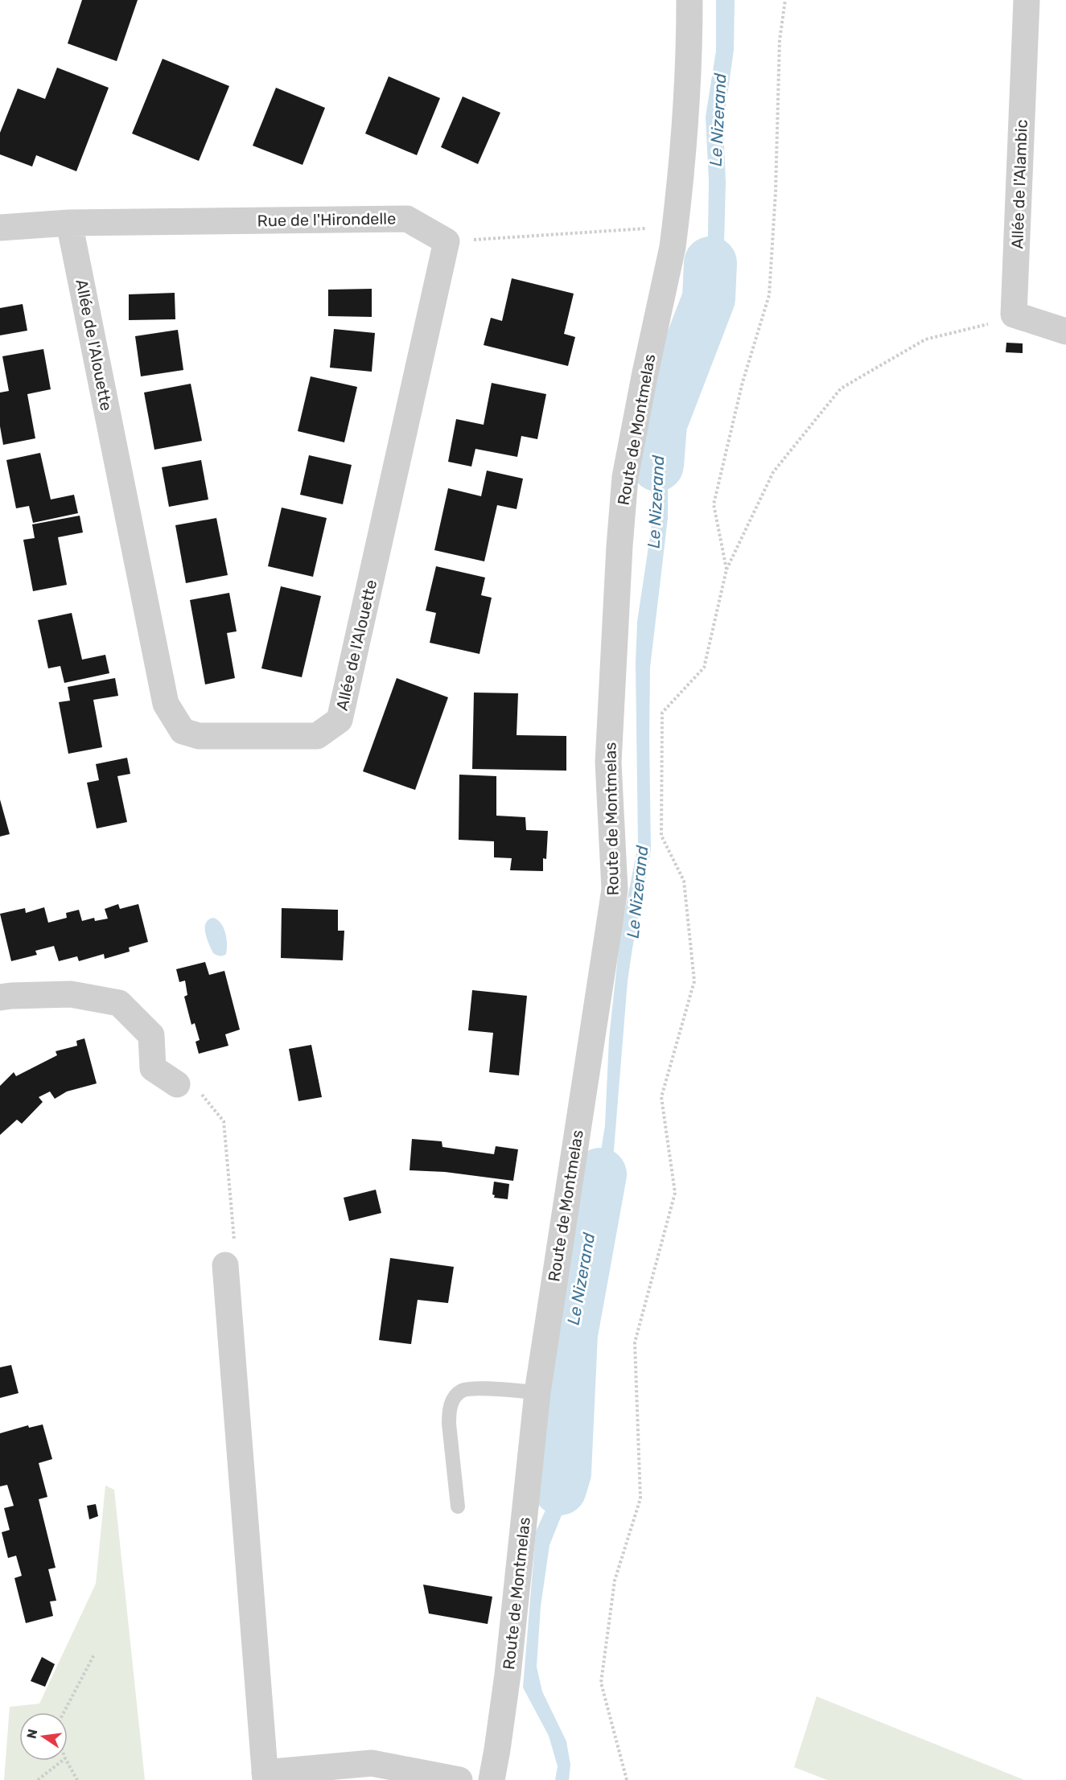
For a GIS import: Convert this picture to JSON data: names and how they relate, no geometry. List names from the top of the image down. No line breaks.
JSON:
{"streets":{"street":["Allée de l'Alambic","Rue de l'Hirondelle","Allée de l'Alouette","Route de Montmelas"]},"crossings":[["Rue de l'Hirondelle","Allée de l'Alouette"]],"water":["Le Nizerand"],"north":"left"}
